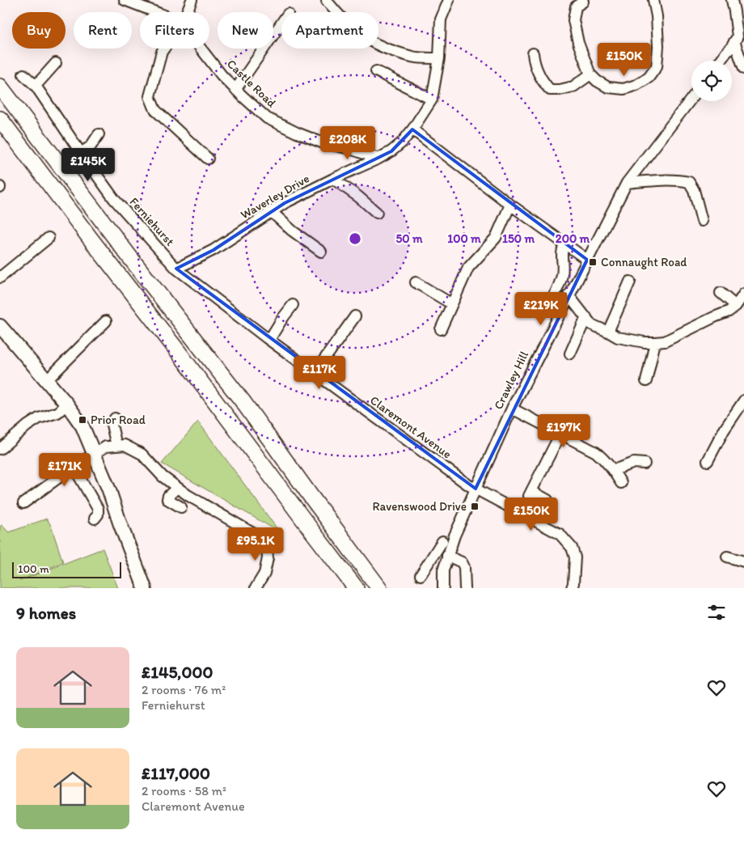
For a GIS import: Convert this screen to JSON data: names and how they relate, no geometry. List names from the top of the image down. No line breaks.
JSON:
{"streets":{"street":["Castle Road","Waverley Drive","Ferniehurst","Crawley Hill","Claremont Avenue"]},"crossings":[["Castle Road","Waverley Drive"],["Waverley Drive","Ferniehurst"],["Waverley Drive","Claremont Avenue"],["Ferniehurst","Claremont Avenue"],["Crawley Hill","Claremont Avenue"]],"places":{"transit":["Connaught Road","Prior Road","Ravenswood Drive"]},"scale_bar":"100 m","page":{"chip":["Buy","Rent","Filters","New","Apartment"],"price":["£150K","£208K","£145K","£219K","£117K","£197K","£171K","£150K","£95.1K"],"scale":"100 m","heading":"9 homes","list":[{"name":"£145,000","note":"2 rooms · 76 m² · Ferniehurst"},{"name":"£117,000","note":"2 rooms · 58 m² · Claremont Avenue"}]},"rings":["50 m","100 m","150 m","200 m"]}
